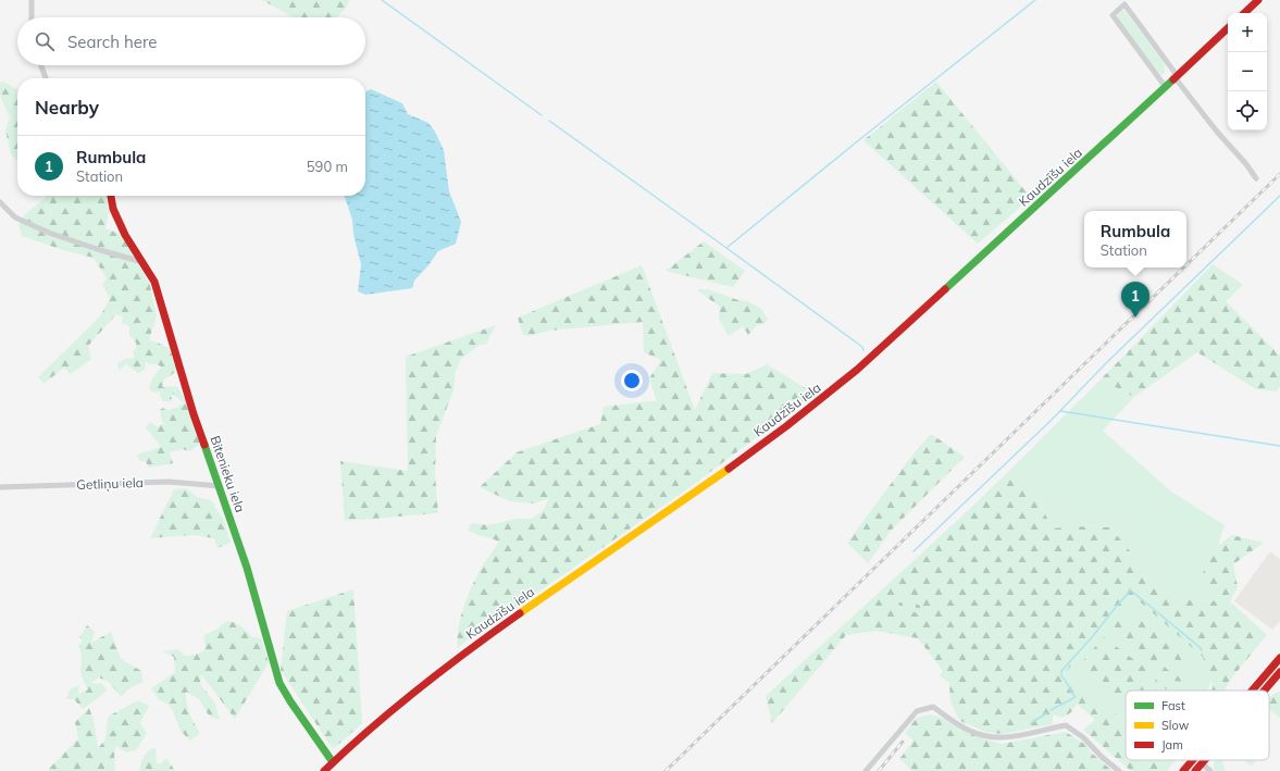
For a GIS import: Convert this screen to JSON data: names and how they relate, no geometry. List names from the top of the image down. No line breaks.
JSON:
{"streets":{"main road":["Kaudzīšu iela","Bitenieku iela"],"street":["Getliņu iela"]},"crossings":[["Kaudzīšu iela","Bitenieku iela"],["Bitenieku iela","Getliņu iela"]],"legend":["Fast","Slow","Jam"],"page":{"map_buttons":["+","−"],"search":"Search here","heading":"Nearby","list":[{"mark":"1","name":"Rumbula","note":"Station","value":"590 m"}],"popup":["Rumbula","Station"],"pins":"1"}}
